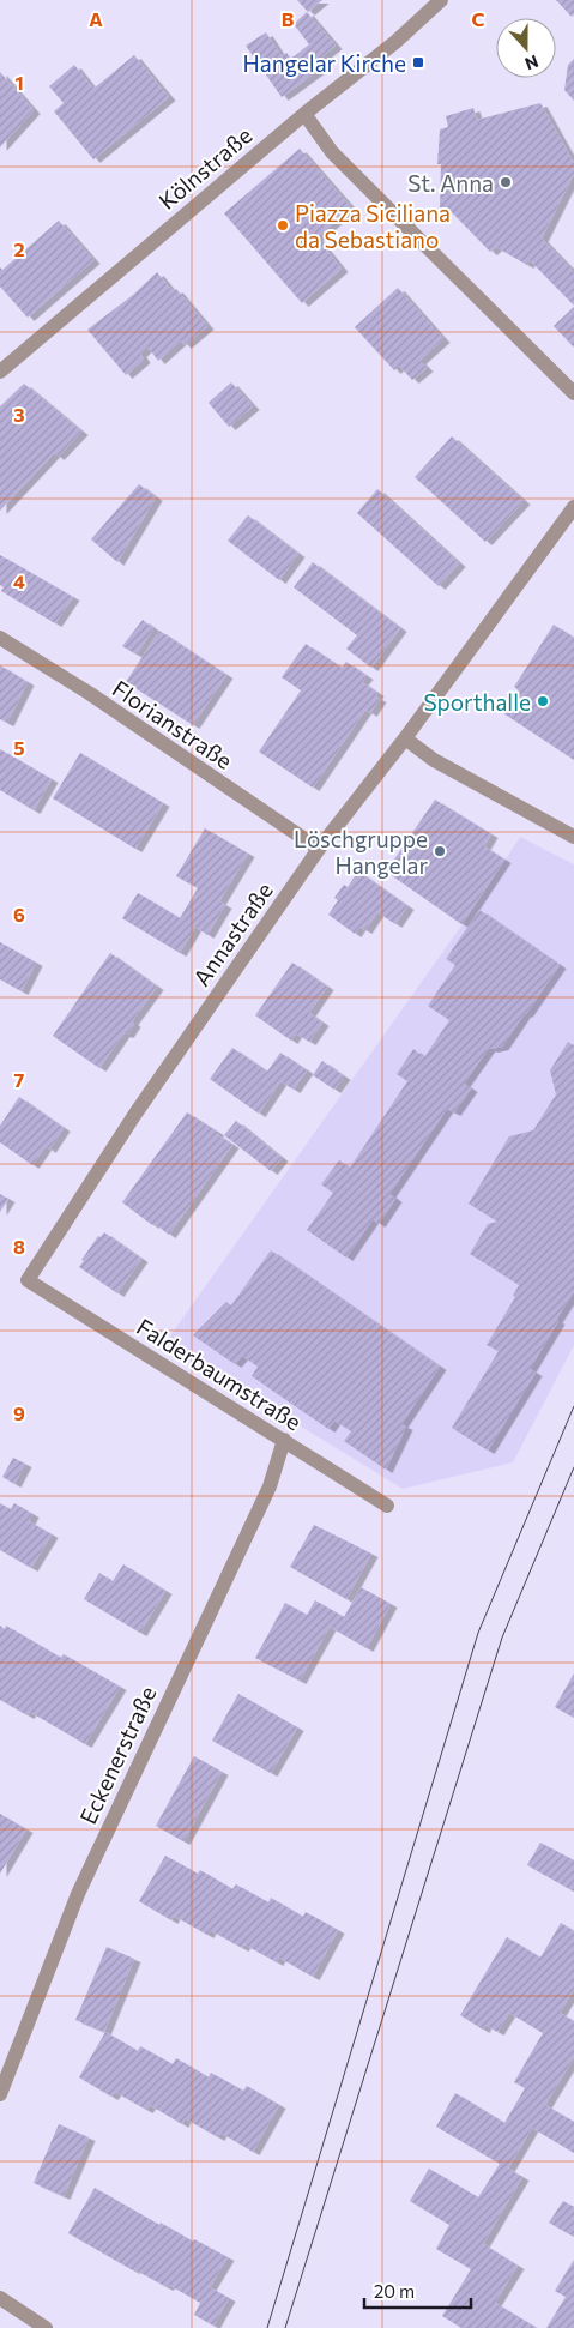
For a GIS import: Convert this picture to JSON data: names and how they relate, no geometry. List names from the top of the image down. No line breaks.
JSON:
{"streets":{"street":["Kölnstraße","Florianstraße","Annastraße","Falderbaumstraße","Eckenerstraße"]},"crossings":[["Florianstraße","Annastraße"],["Annastraße","Falderbaumstraße"],["Falderbaumstraße","Eckenerstraße"]],"places":{"transit":["Hangelar Kirche"],"other":["St. Anna","Piazza Siciliana da Sebastiano","Sporthalle","Löschgruppe Hangelar"]},"scale_bar":"20 m","north":"bottom","grid":{"columns":["A","B","C"],"rows":["1","2","3","4","5","6","7","8","9"]}}
